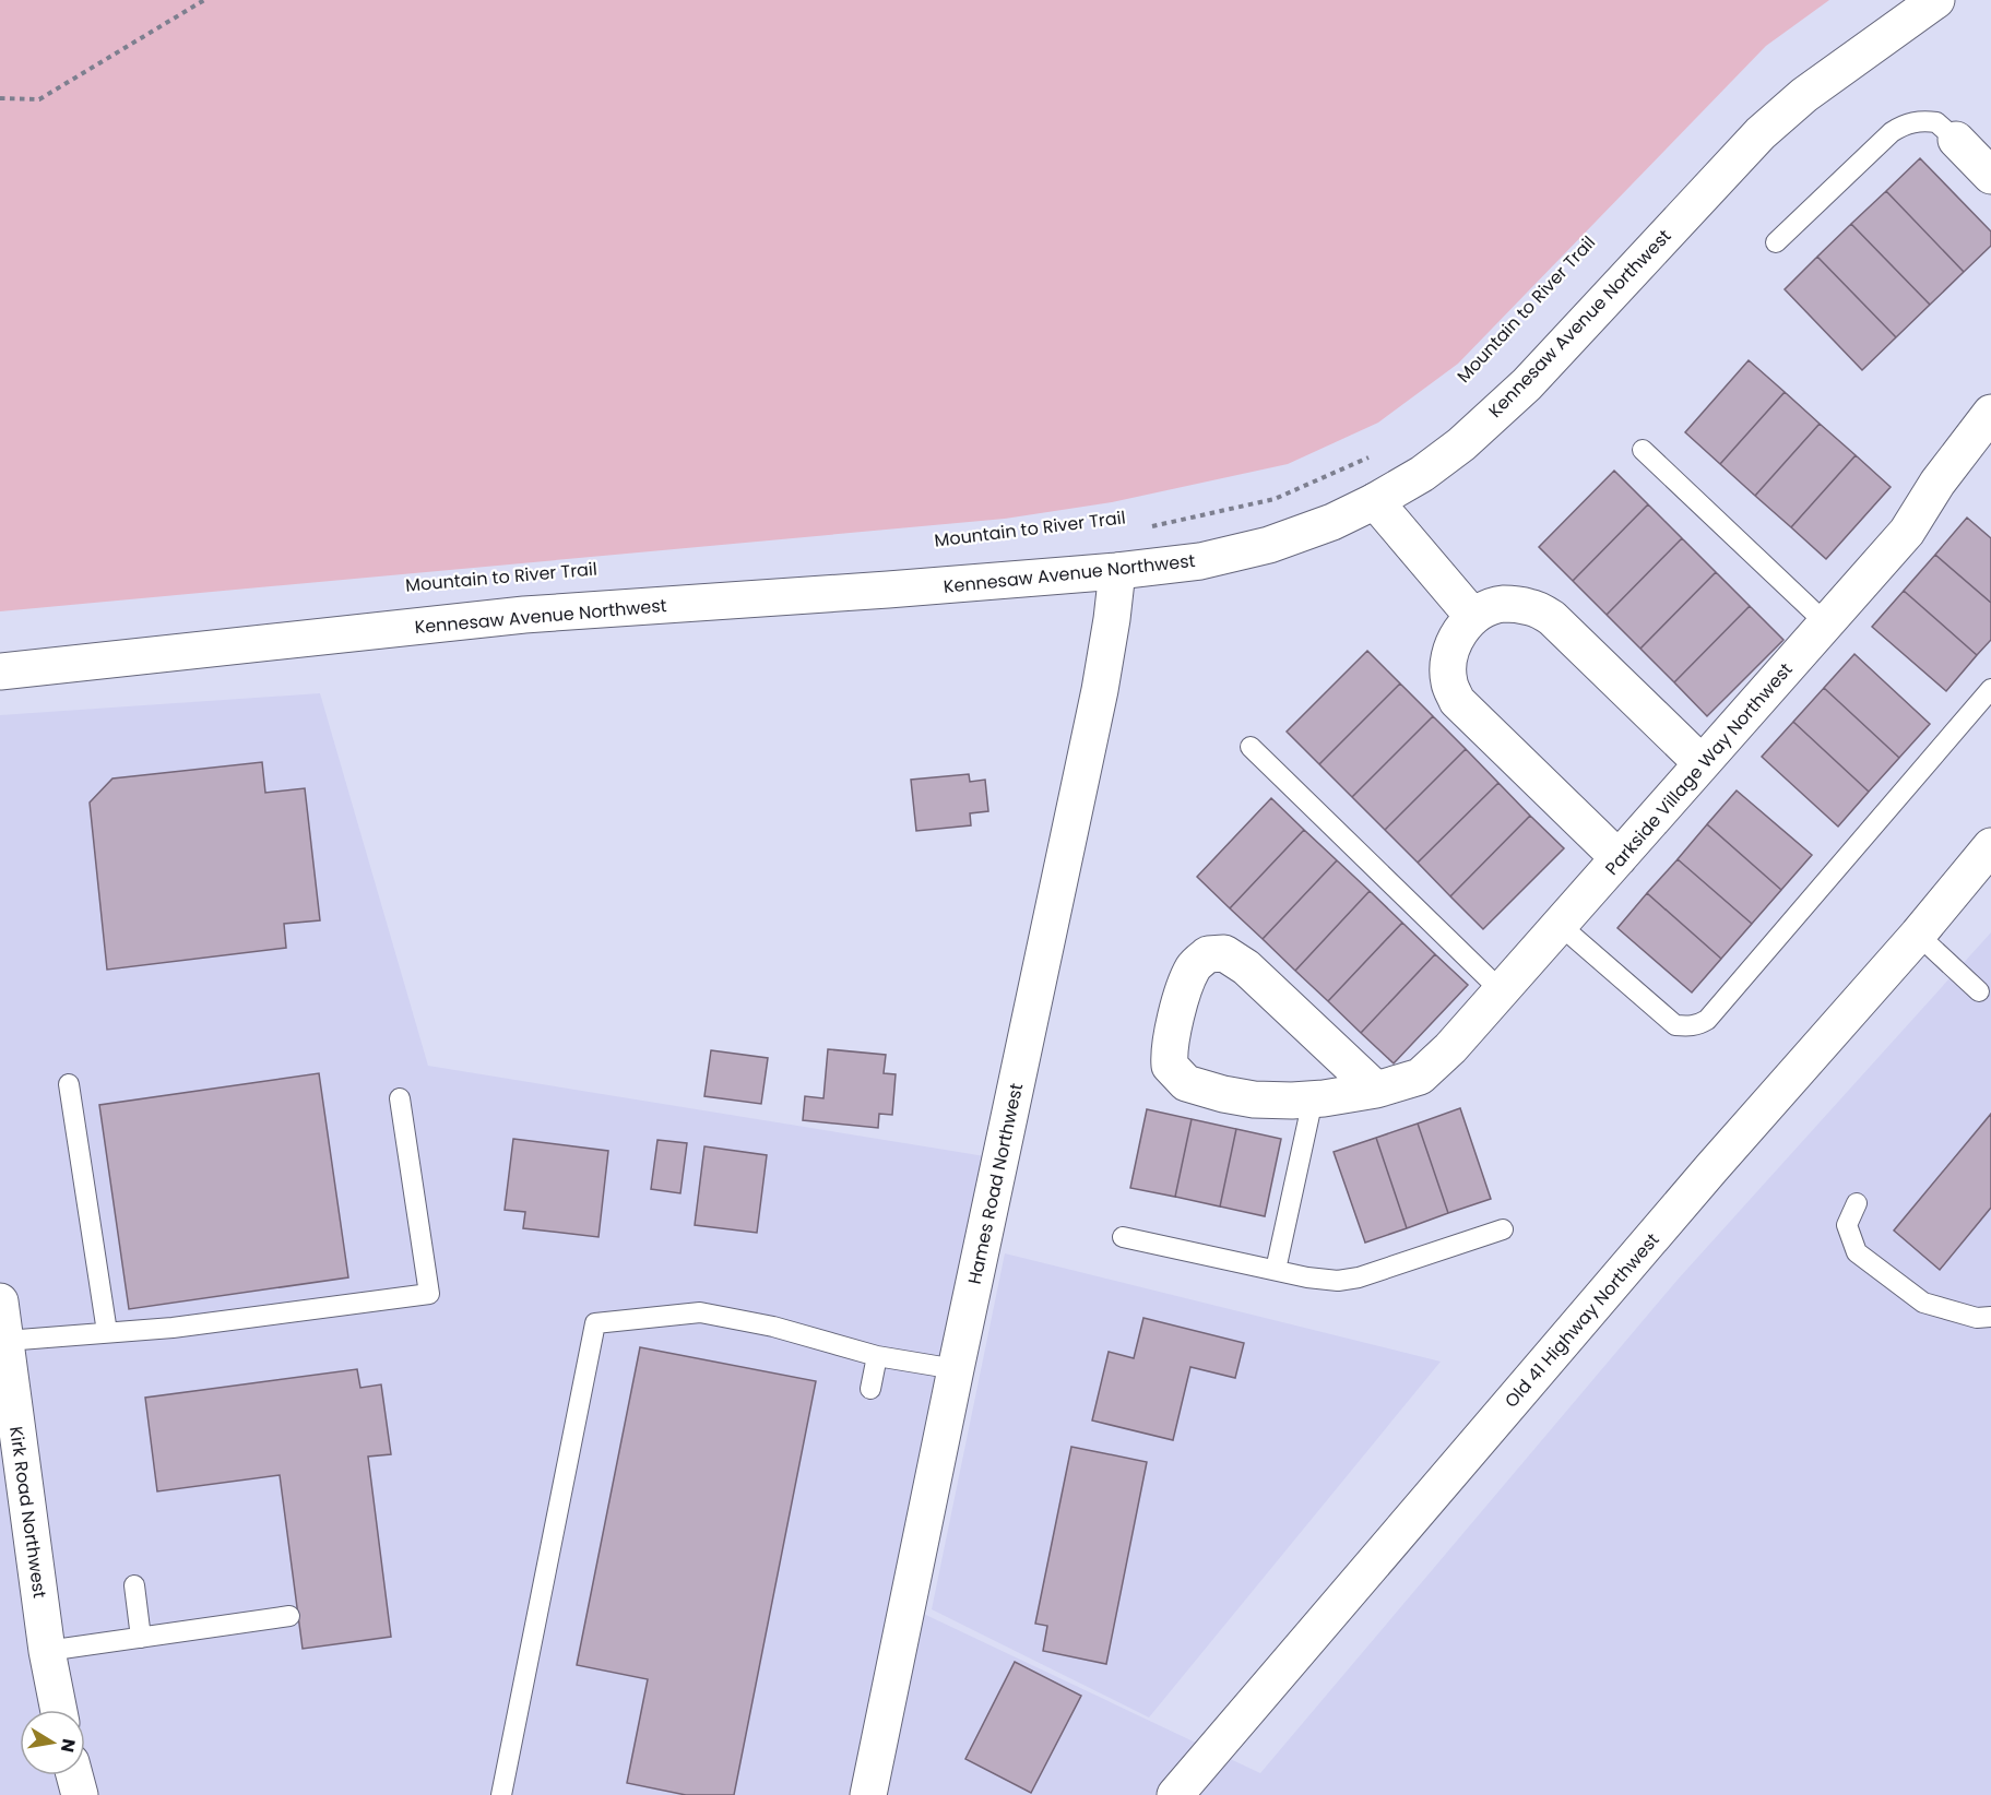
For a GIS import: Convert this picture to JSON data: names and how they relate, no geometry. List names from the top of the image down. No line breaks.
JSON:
{"streets":{"street":["Kennesaw Avenue Northwest","Parkside Village Way Northwest","Hames Road Northwest","Old 41 Highway Northwest","Kirk Road Northwest"],"path":["Mountain to River Trail"]},"crossings":[["Kennesaw Avenue Northwest","Hames Road Northwest"]],"north":"right"}
